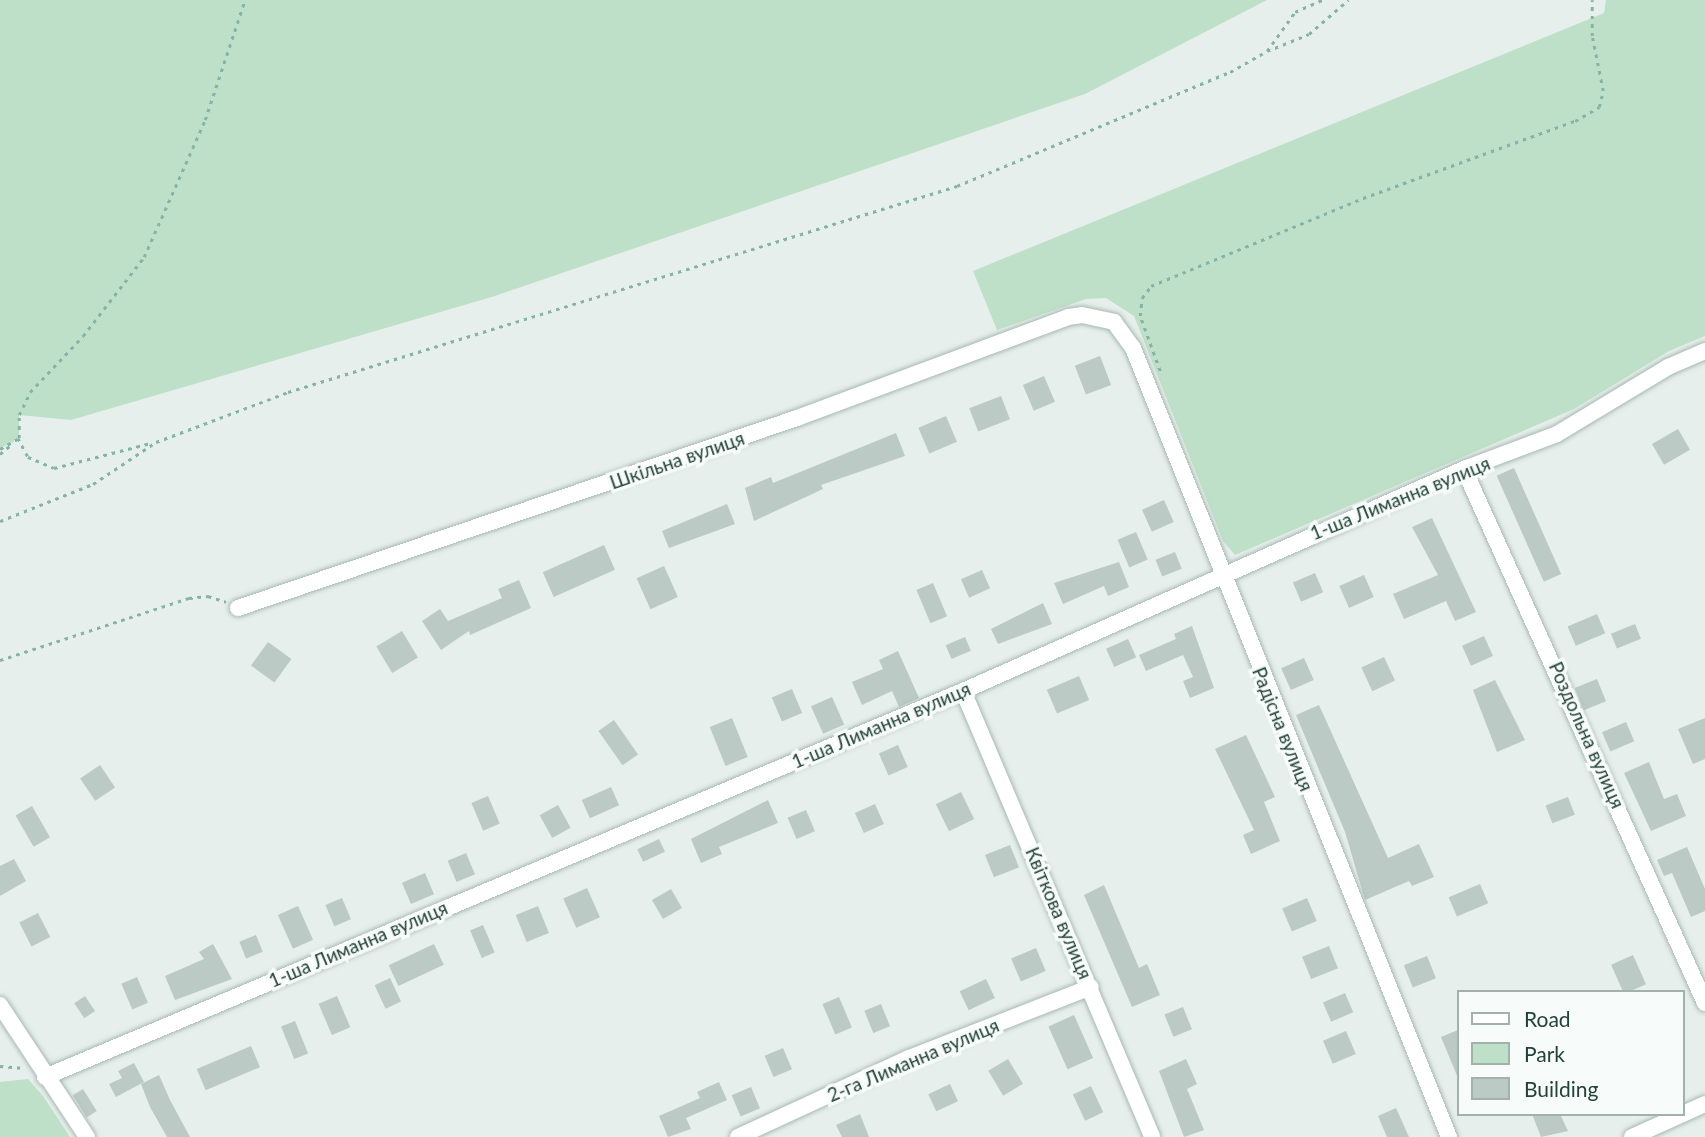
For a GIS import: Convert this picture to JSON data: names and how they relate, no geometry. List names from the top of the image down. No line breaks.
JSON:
{"streets":{"street":["Шкільна вулиця","1-ша Лиманна вулиця","Радісна вулиця","Роздольна вулиця","Квіткова вулиця","2-га Лиманна вулиця"]},"crossings":[["Шкільна вулиця","Радісна вулиця"],["1-ша Лиманна вулиця","Радісна вулиця"],["1-ша Лиманна вулиця","Роздольна вулиця"],["1-ша Лиманна вулиця","Квіткова вулиця"],["Квіткова вулиця","2-га Лиманна вулиця"]],"legend":["Road","Park","Building"]}
